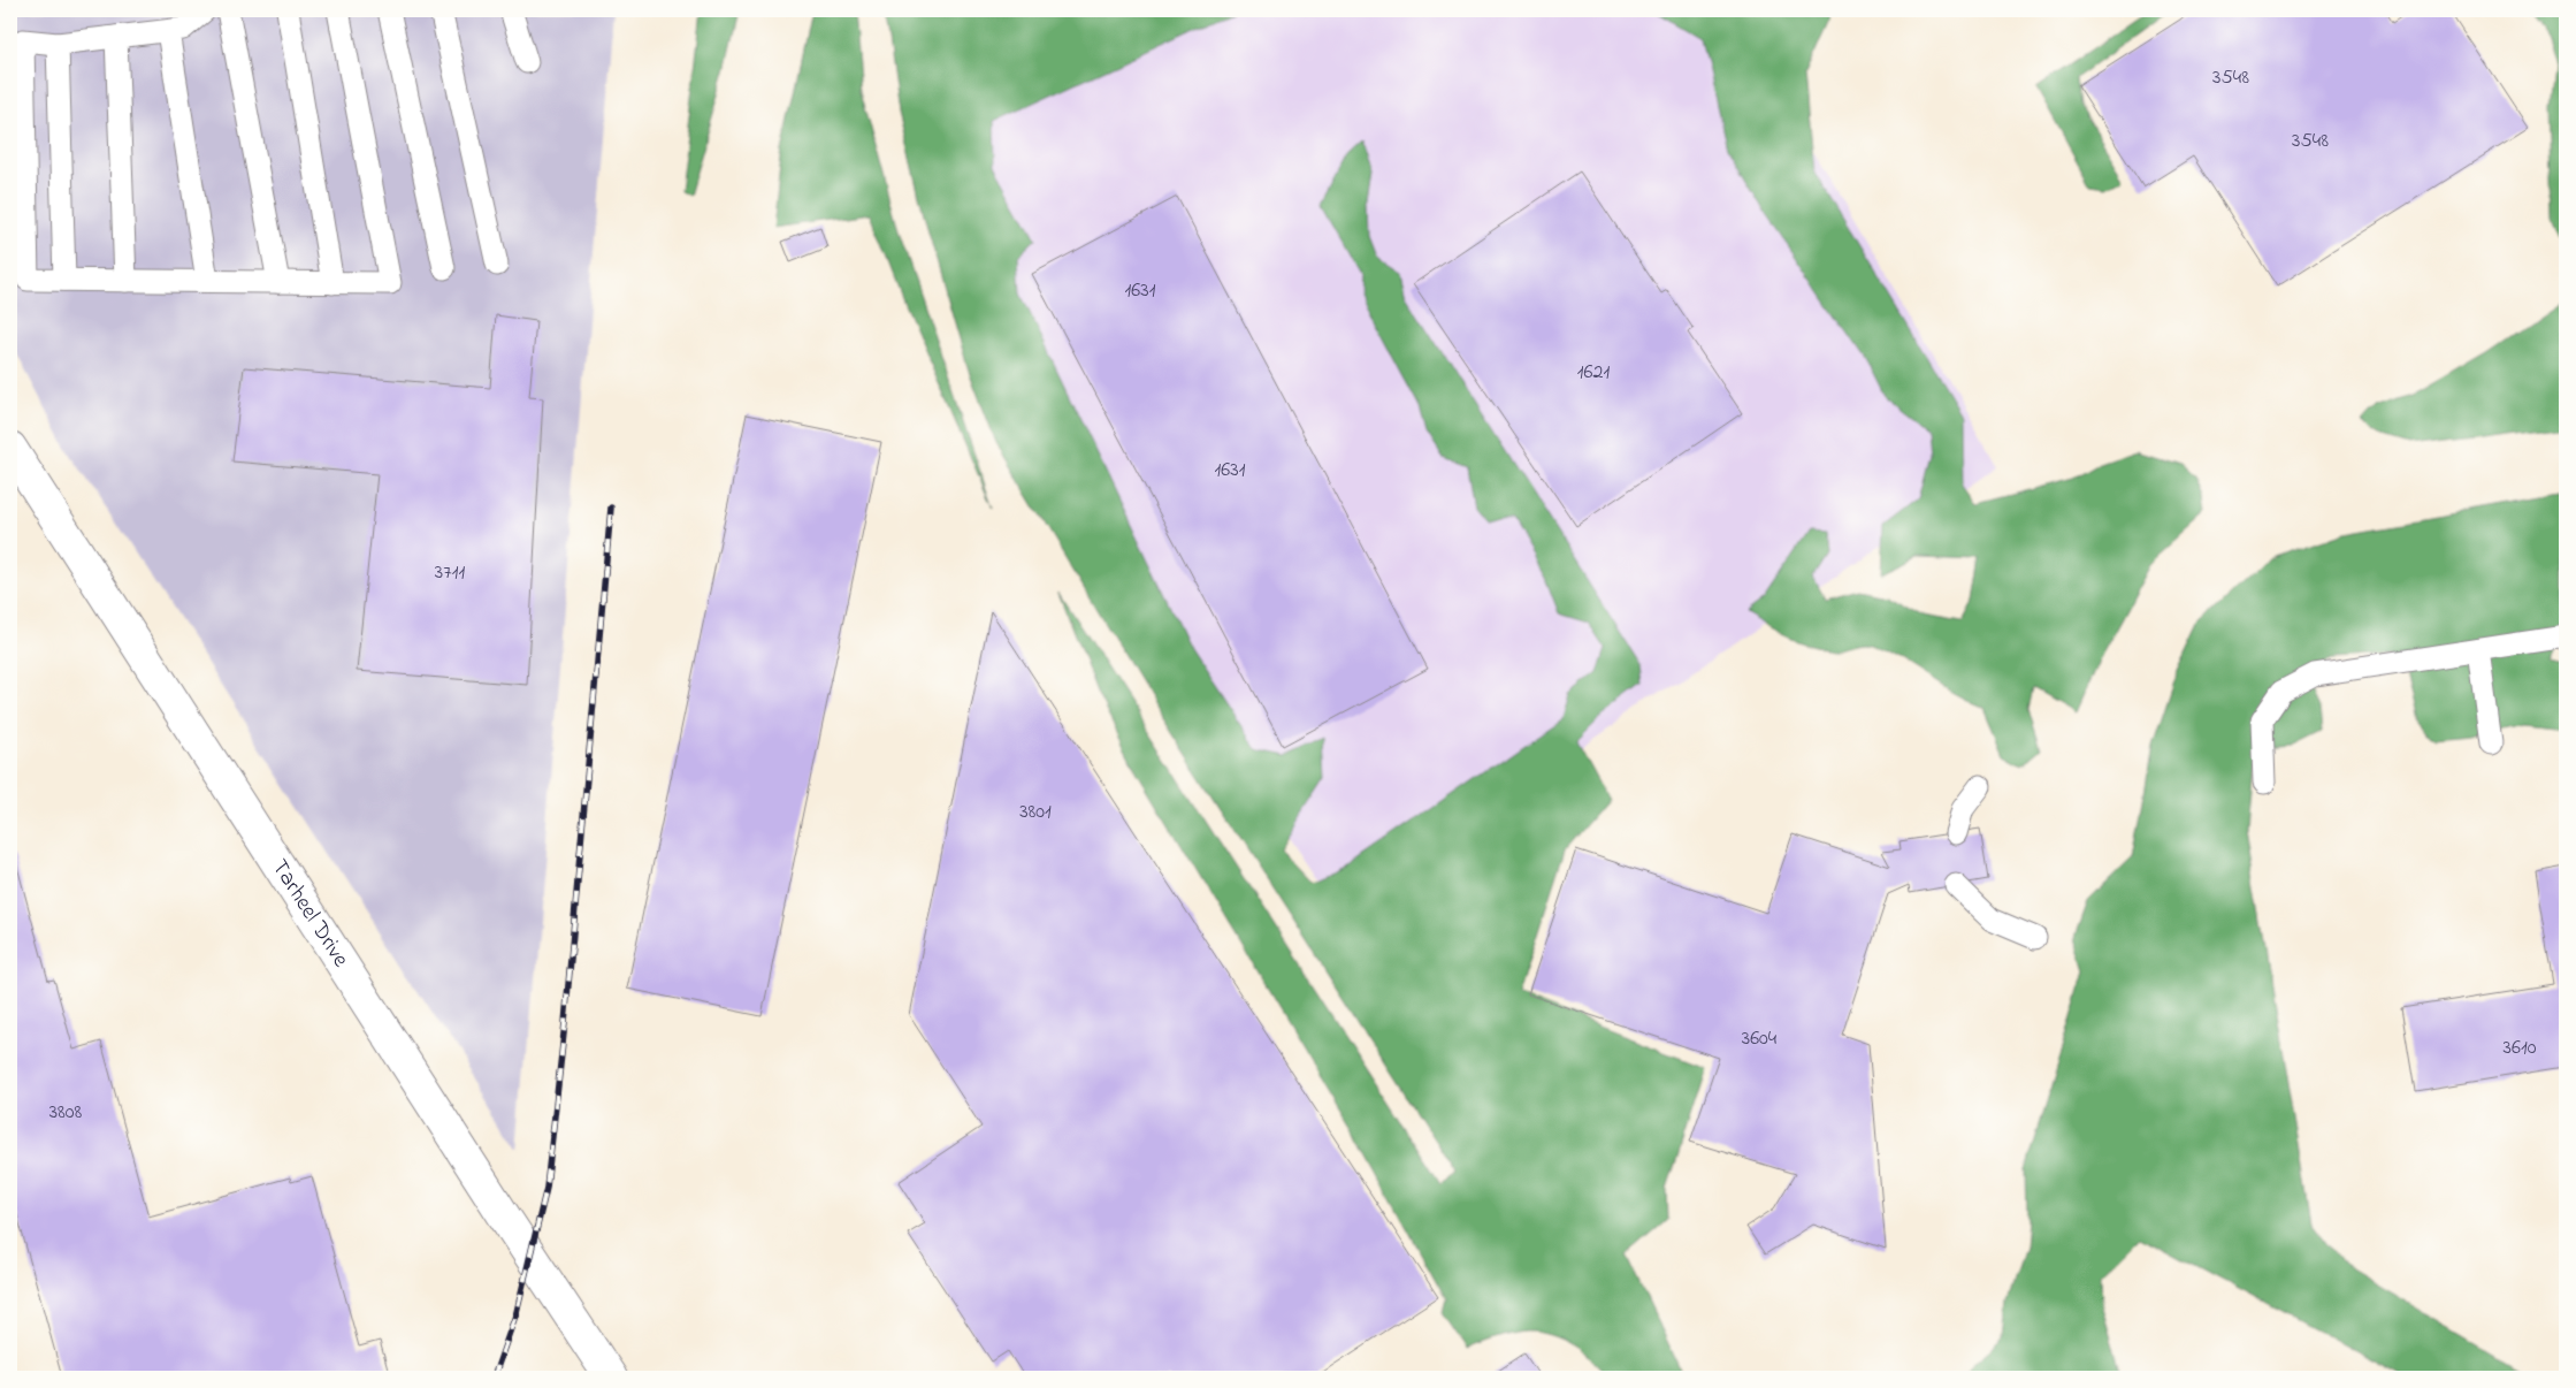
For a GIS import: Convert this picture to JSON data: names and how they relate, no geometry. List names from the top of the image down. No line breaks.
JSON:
{"streets":{"street":["Tarheel Drive"]},"house_numbers":["3548","3548","1631","1621","1631","3711","3801","3604","3610","3808"]}
